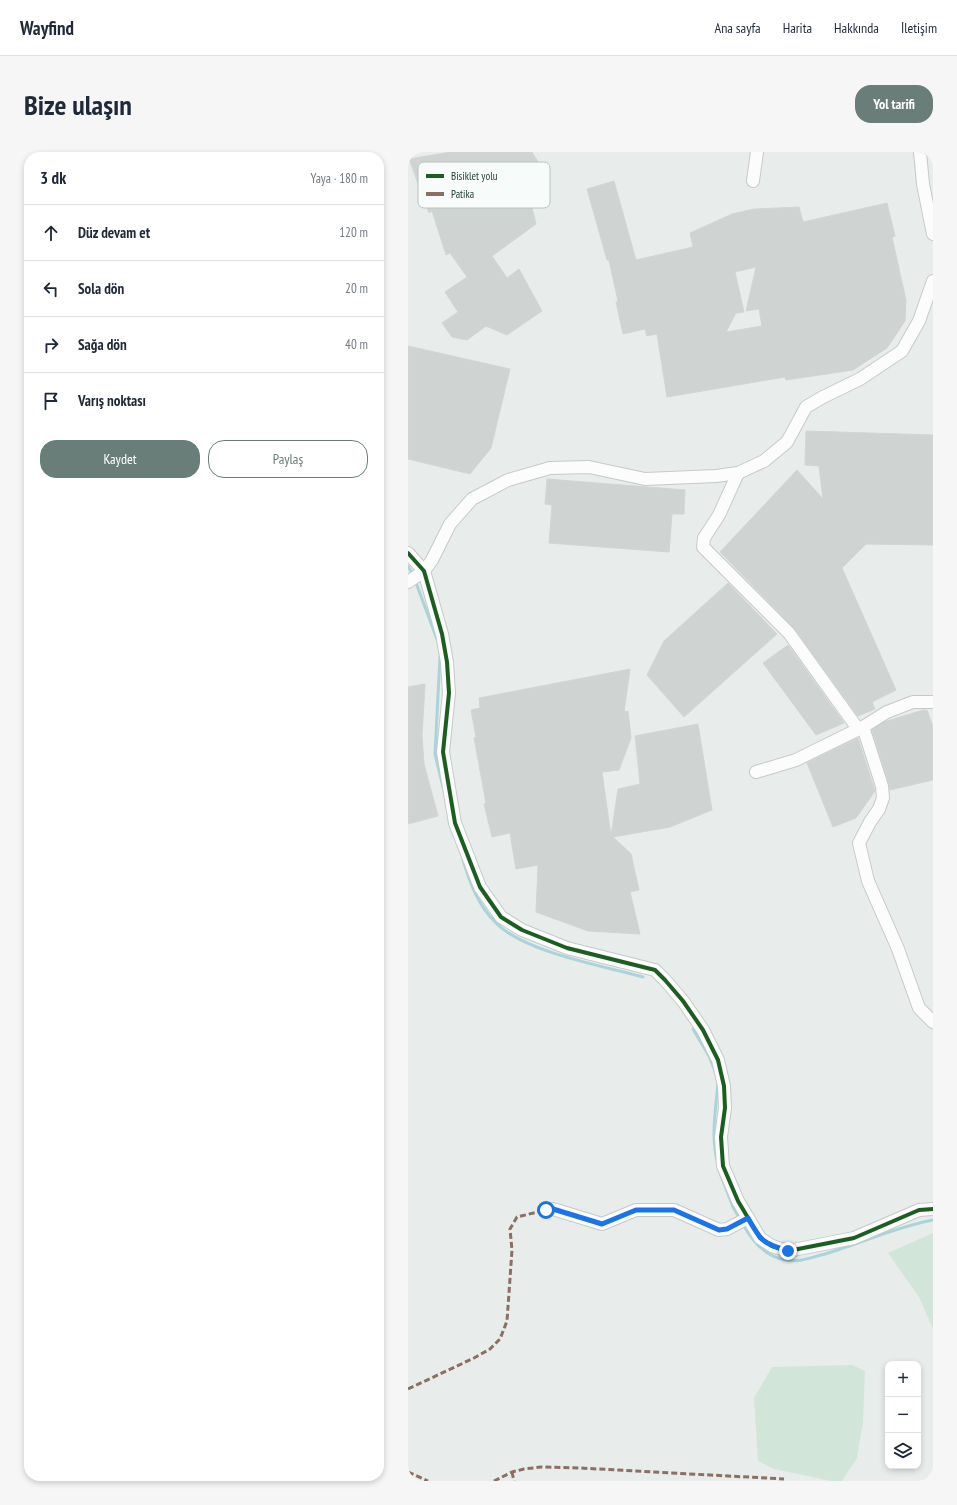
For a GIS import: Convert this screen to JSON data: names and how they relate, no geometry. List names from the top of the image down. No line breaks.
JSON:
{"legend":["Bisiklet yolu","Patika"],"page":{"header":"Wayfind","nav":["Ana sayfa","Harita","Hakkında","İletişim"],"buttons":["Yol tarifi",["Kaydet","Paylaş"]],"title":"Bize ulaşın","heading":["3 dk","Yaya · 180 m"],"list":[["Düz devam et","120 m"],["Sola dön","20 m"],["Sağa dön","40 m"],"Varış noktası"],"map_buttons":["+","−"]}}
